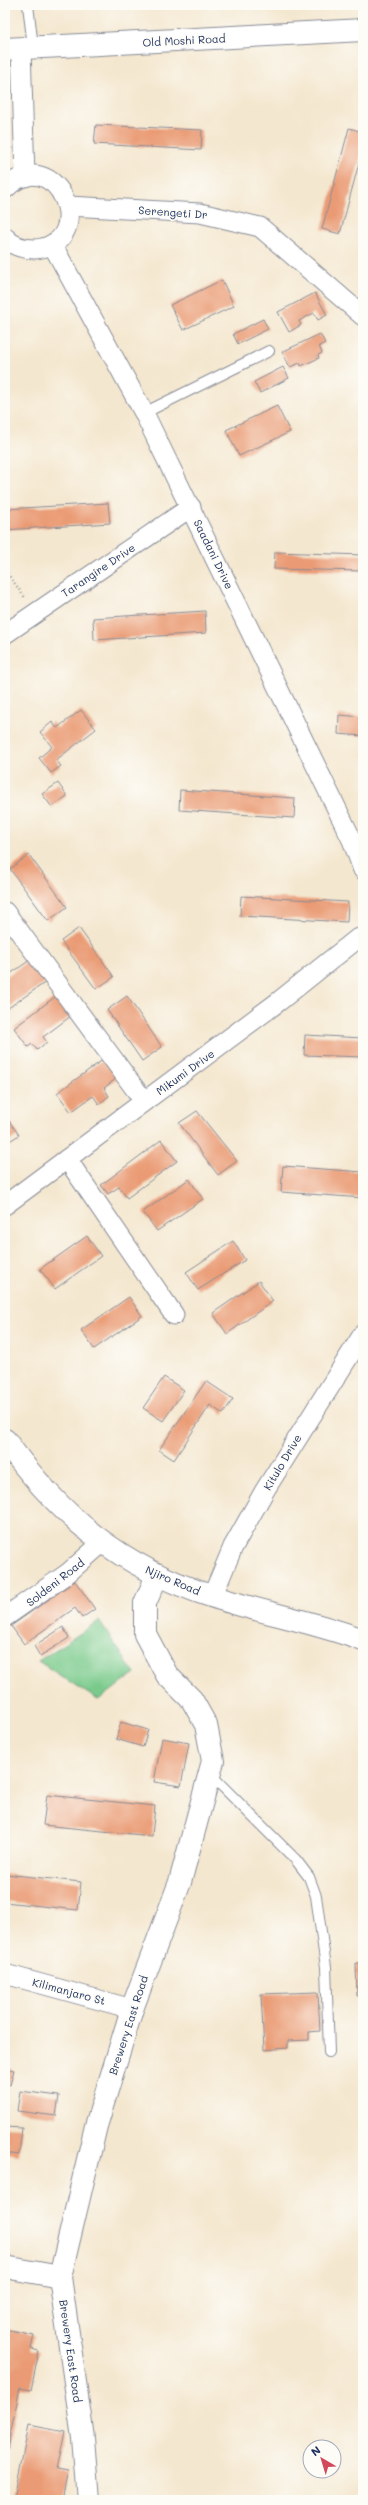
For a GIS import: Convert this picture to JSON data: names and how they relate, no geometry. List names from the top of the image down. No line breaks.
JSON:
{"streets":{"street":["Old Moshi Road","Serengeti Dr","Saadani Drive","Tarangire Drive","Mikumi Drive","Kitulo Drive","Njiro Road","Soldeni Road","Kilimanjaro St","Brewery East Road"]},"crossings":[["Saadani Drive","Tarangire Drive"],["Kitulo Drive","Njiro Road"],["Njiro Road","Soldeni Road"],["Njiro Road","Brewery East Road"],["Kilimanjaro St","Brewery East Road"]],"north":"top left"}
